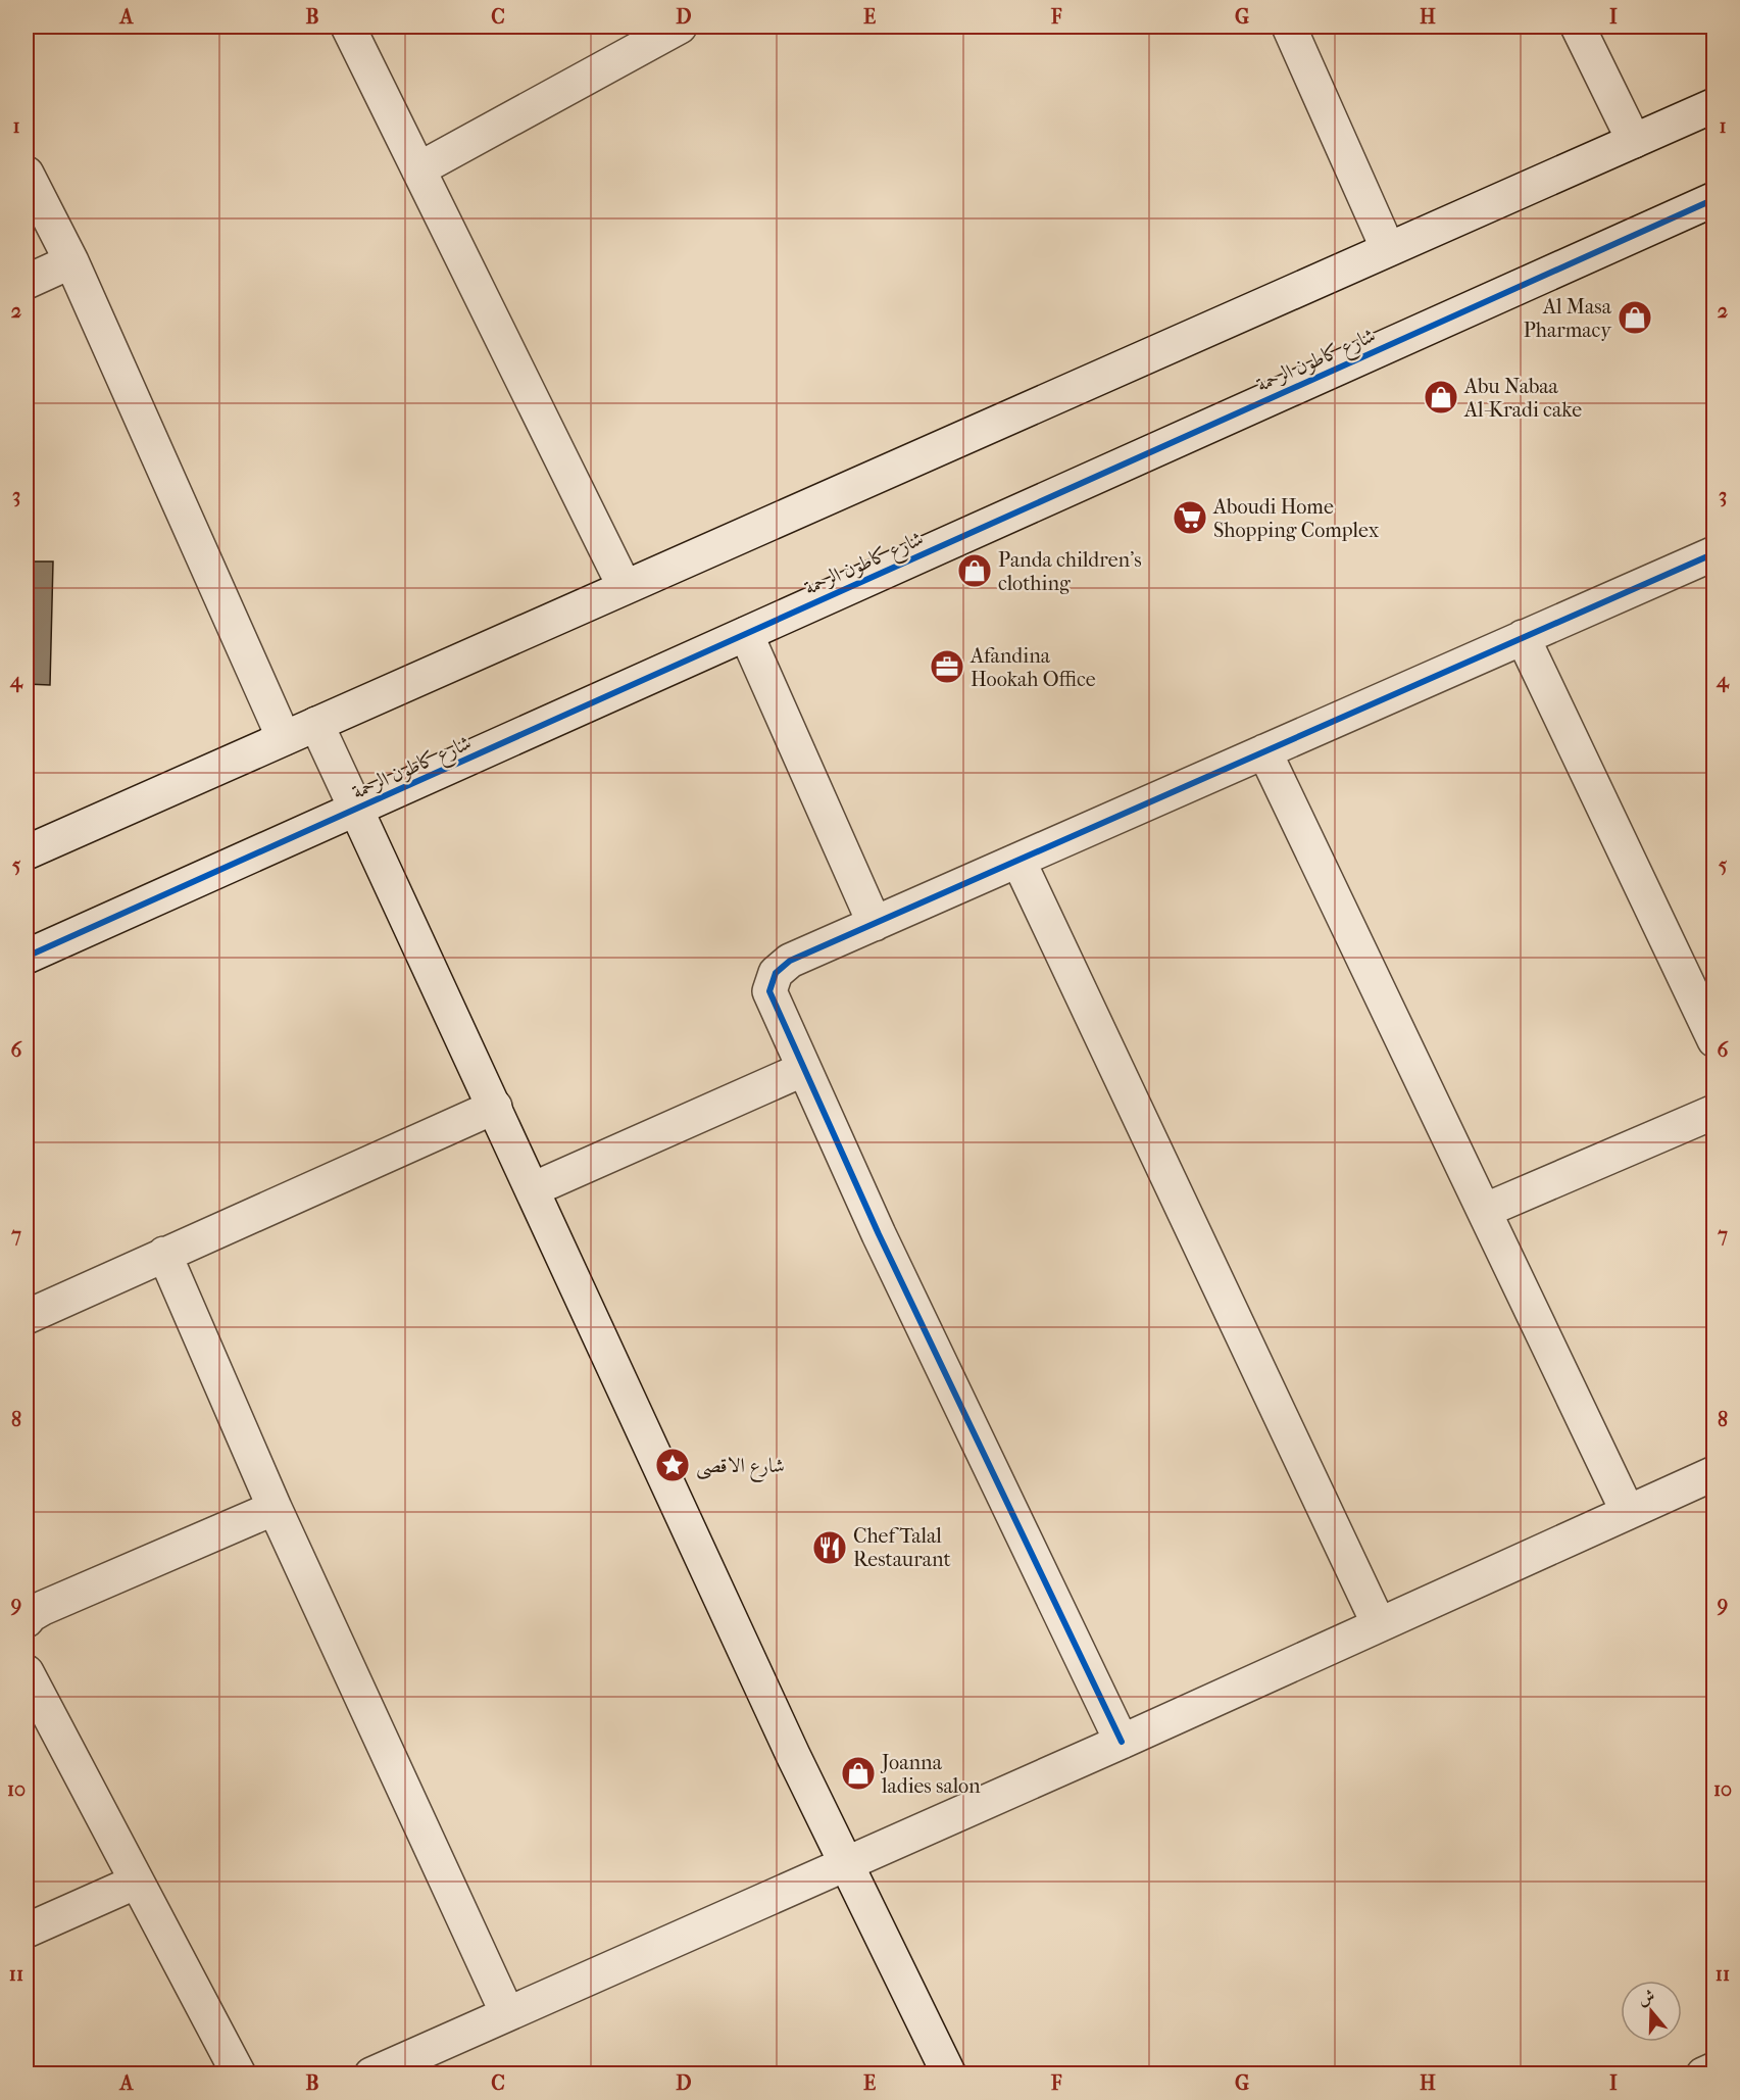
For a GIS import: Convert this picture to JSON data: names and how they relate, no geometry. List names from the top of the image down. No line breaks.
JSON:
{"streets":{"street":["شارع كاطون الرحمة"]},"places":{"shop":["Al Masa Pharmacy","Abu Nabaa Al-Kradi cake","Panda children's clothing","Joanna ladies salon"],"supermarket":["Aboudi Home Shopping Complex"],"office":["Afandina Hookah Office"],"place":["شارع الاقصى"],"restaurant":["Chef Talal Restaurant"]},"north":"top","grid":{"columns":["A","B","C","D","E","F","G","H","I"],"rows":["1","2","3","4","5","6","7","8","9","10","11"]}}
